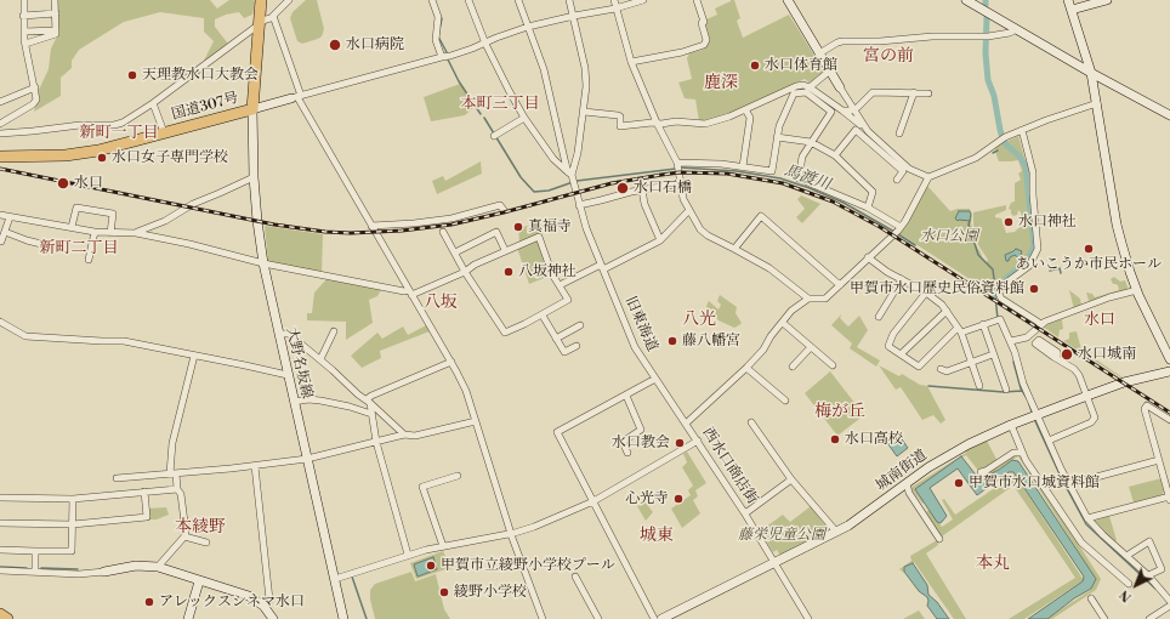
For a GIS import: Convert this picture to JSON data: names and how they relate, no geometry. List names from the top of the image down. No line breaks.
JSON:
{"streets":{"highway":["国道307号"],"street":["旧東海道","大野名坂線","西水口商店街","城南街道"]},"crossings":[["国道307号","大野名坂線"],["旧東海道","西水口商店街"],["西水口商店街","城南街道"]],"districts":["宮の前","鹿深","本町三丁目","新町一丁目","新町二丁目","八坂","八光","水口","梅が丘","本綾野","城東","本丸"],"water":["馬渡川"],"parks":["水口公園","藤栄児童公園"],"places":["水口病院","水口体育館","天理教水口大教会","水口女子専門学校","水口","水口石橋","水口神社","真福寺","あいこうか市民ホール","八坂神社","甲賀市水口歴史民俗資料館","藤八幡宮","水口城南","水口高校","水口教会","甲賀市水口城資料館","心光寺","甲賀市立綾野小学校プール","綾野小学校","アレックスシネマ水口"],"north":"bottom left"}
